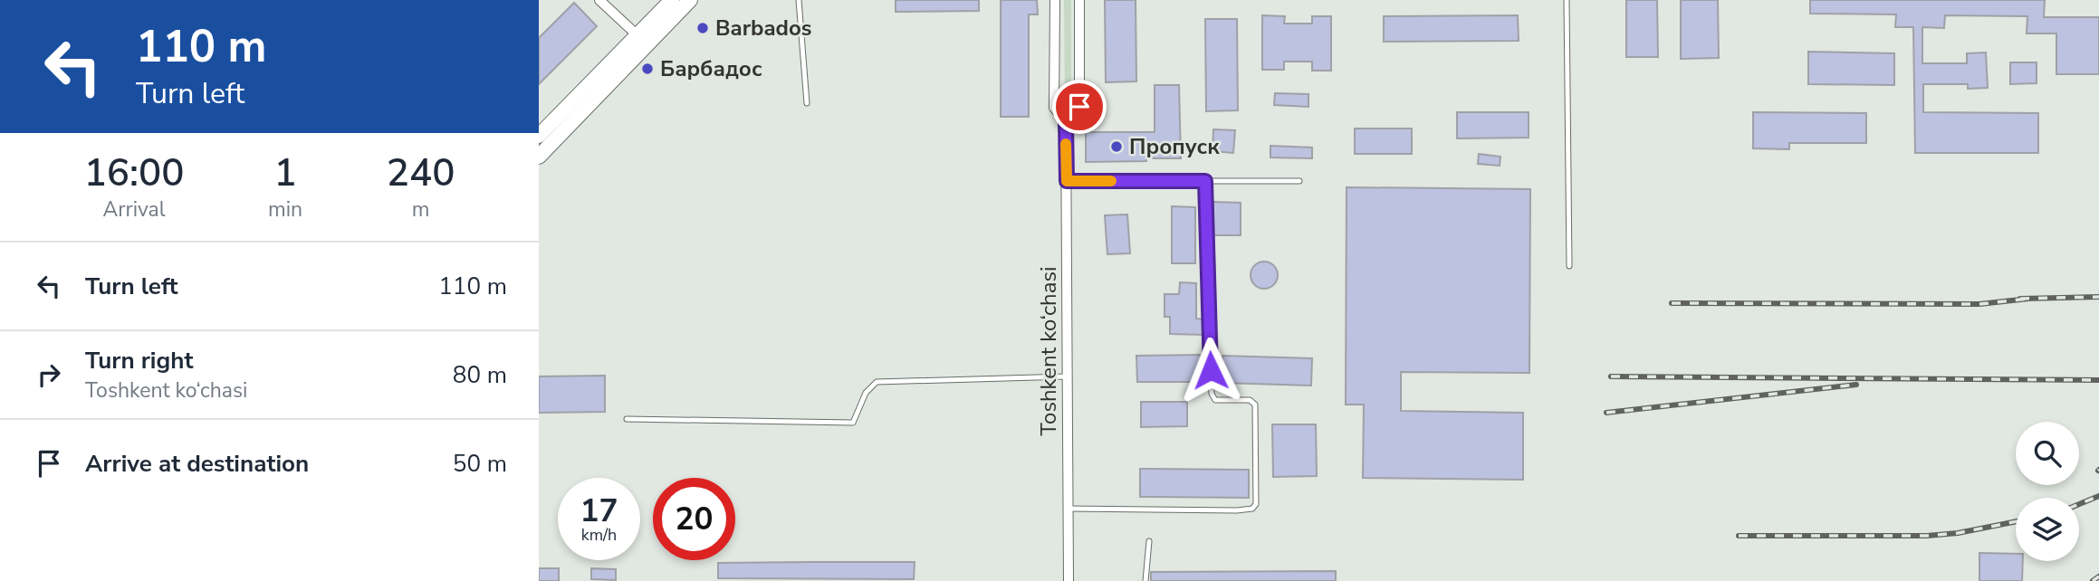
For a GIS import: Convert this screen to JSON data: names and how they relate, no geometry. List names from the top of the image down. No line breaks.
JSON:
{"streets":{"street":["Toshkent ko‘chasi"]},"places":["Barbados","Барбадос","Пропуск"],"page":{"turn":["110 m","Turn left"],"eta":["16:00","Arrival","1","min","240","m"],"list":[{"name":"Turn left","value":"110 m"},{"name":"Turn right","note":"Toshkent ko‘chasi","value":"80 m"},{"name":"Arrive at destination","value":"50 m"}],"speed":"17 km/h","limit":"20"}}
